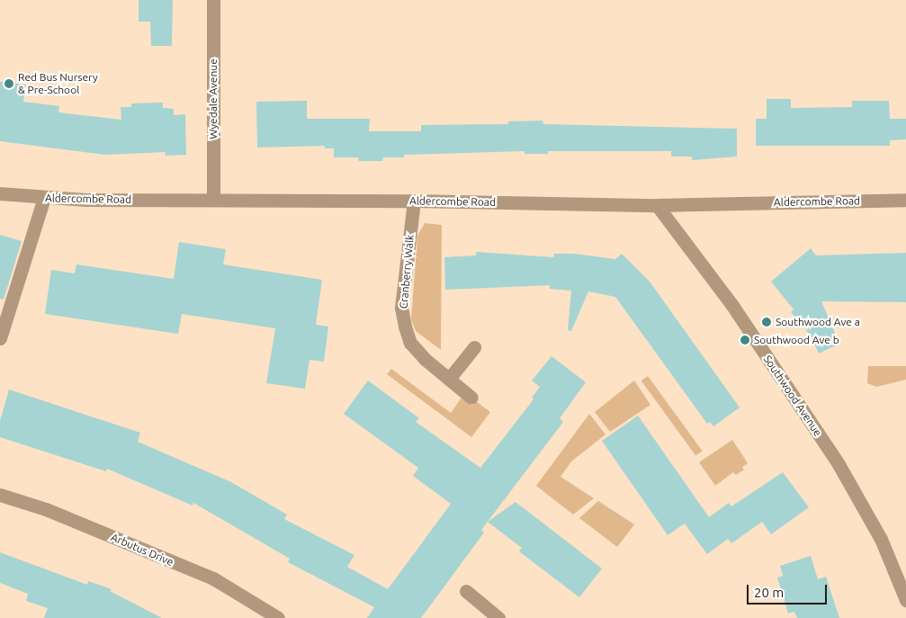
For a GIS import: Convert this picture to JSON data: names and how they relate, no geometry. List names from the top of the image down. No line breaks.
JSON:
{"streets":{"street":["Wyedale Avenue","Aldercombe Road","Cranberry Walk","Southwood Avenue","Arbutus Drive"]},"crossings":[["Wyedale Avenue","Aldercombe Road"],["Aldercombe Road","Cranberry Walk"],["Aldercombe Road","Southwood Avenue"]],"places":["Red Bus Nursery & Pre-School","Southwood Ave a","Southwood Ave b"],"scale_bar":"20 m"}
